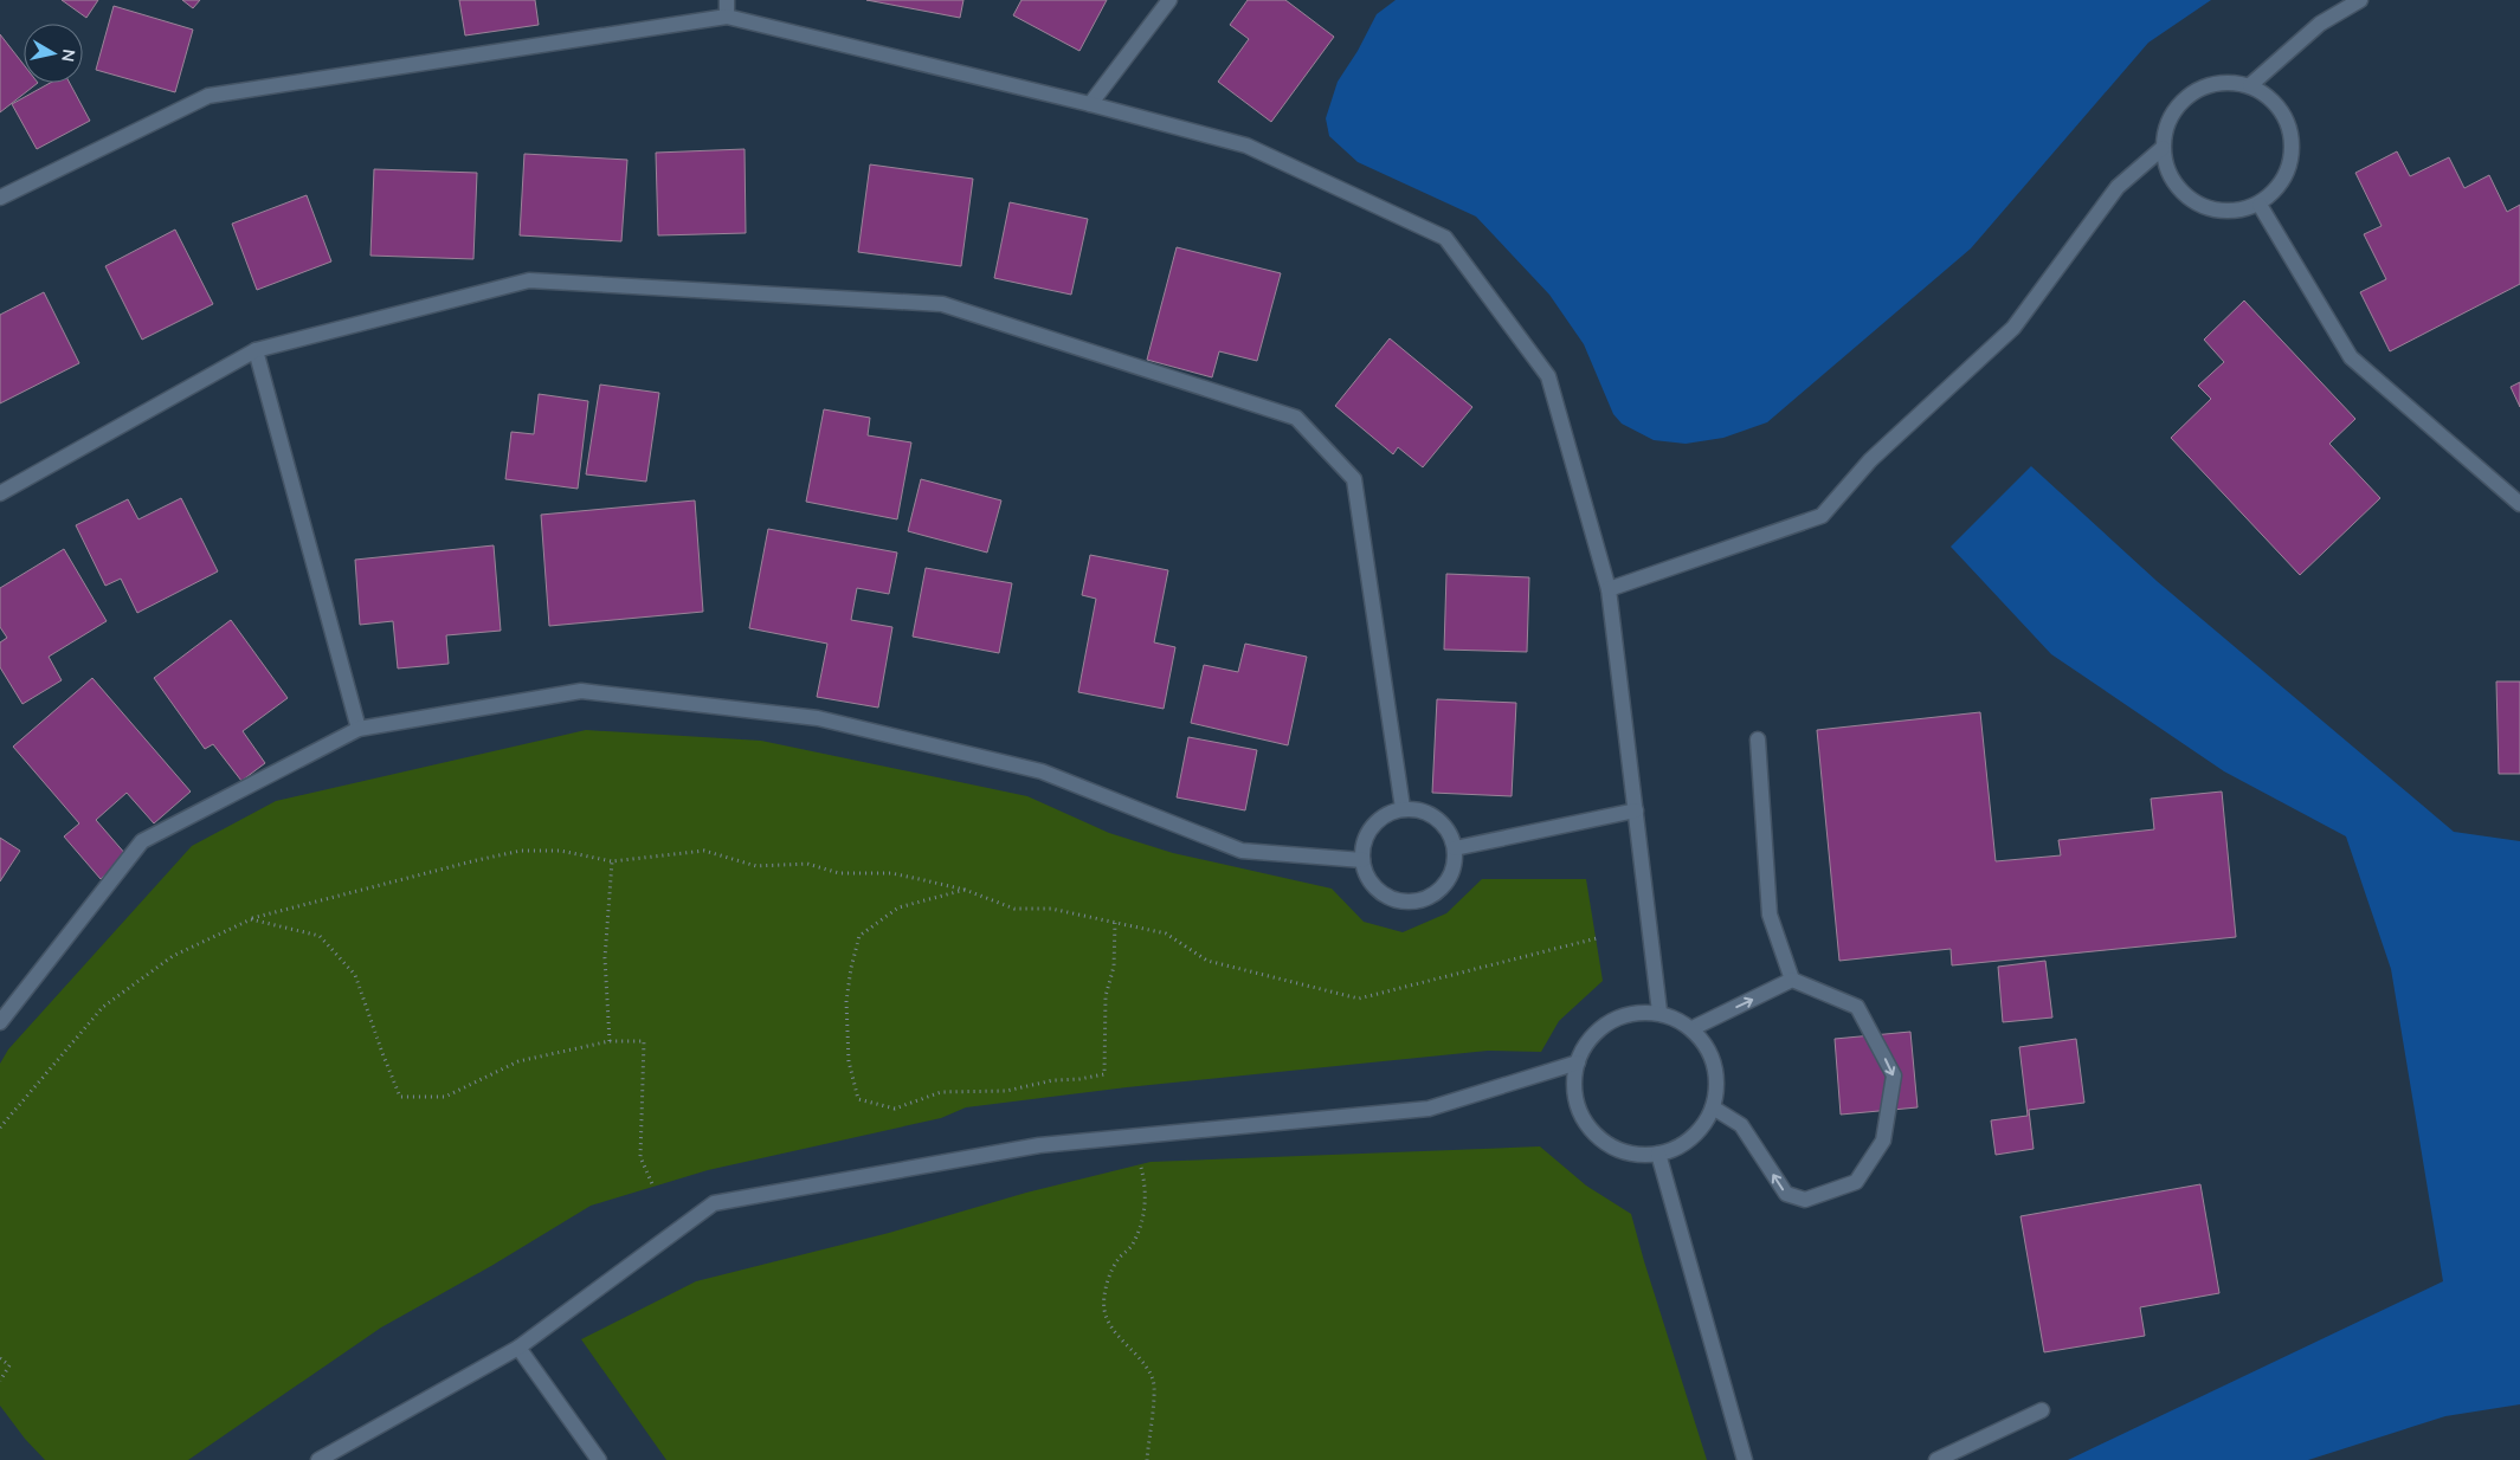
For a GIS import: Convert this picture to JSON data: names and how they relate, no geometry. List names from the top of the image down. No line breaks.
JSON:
{"north":"right"}
